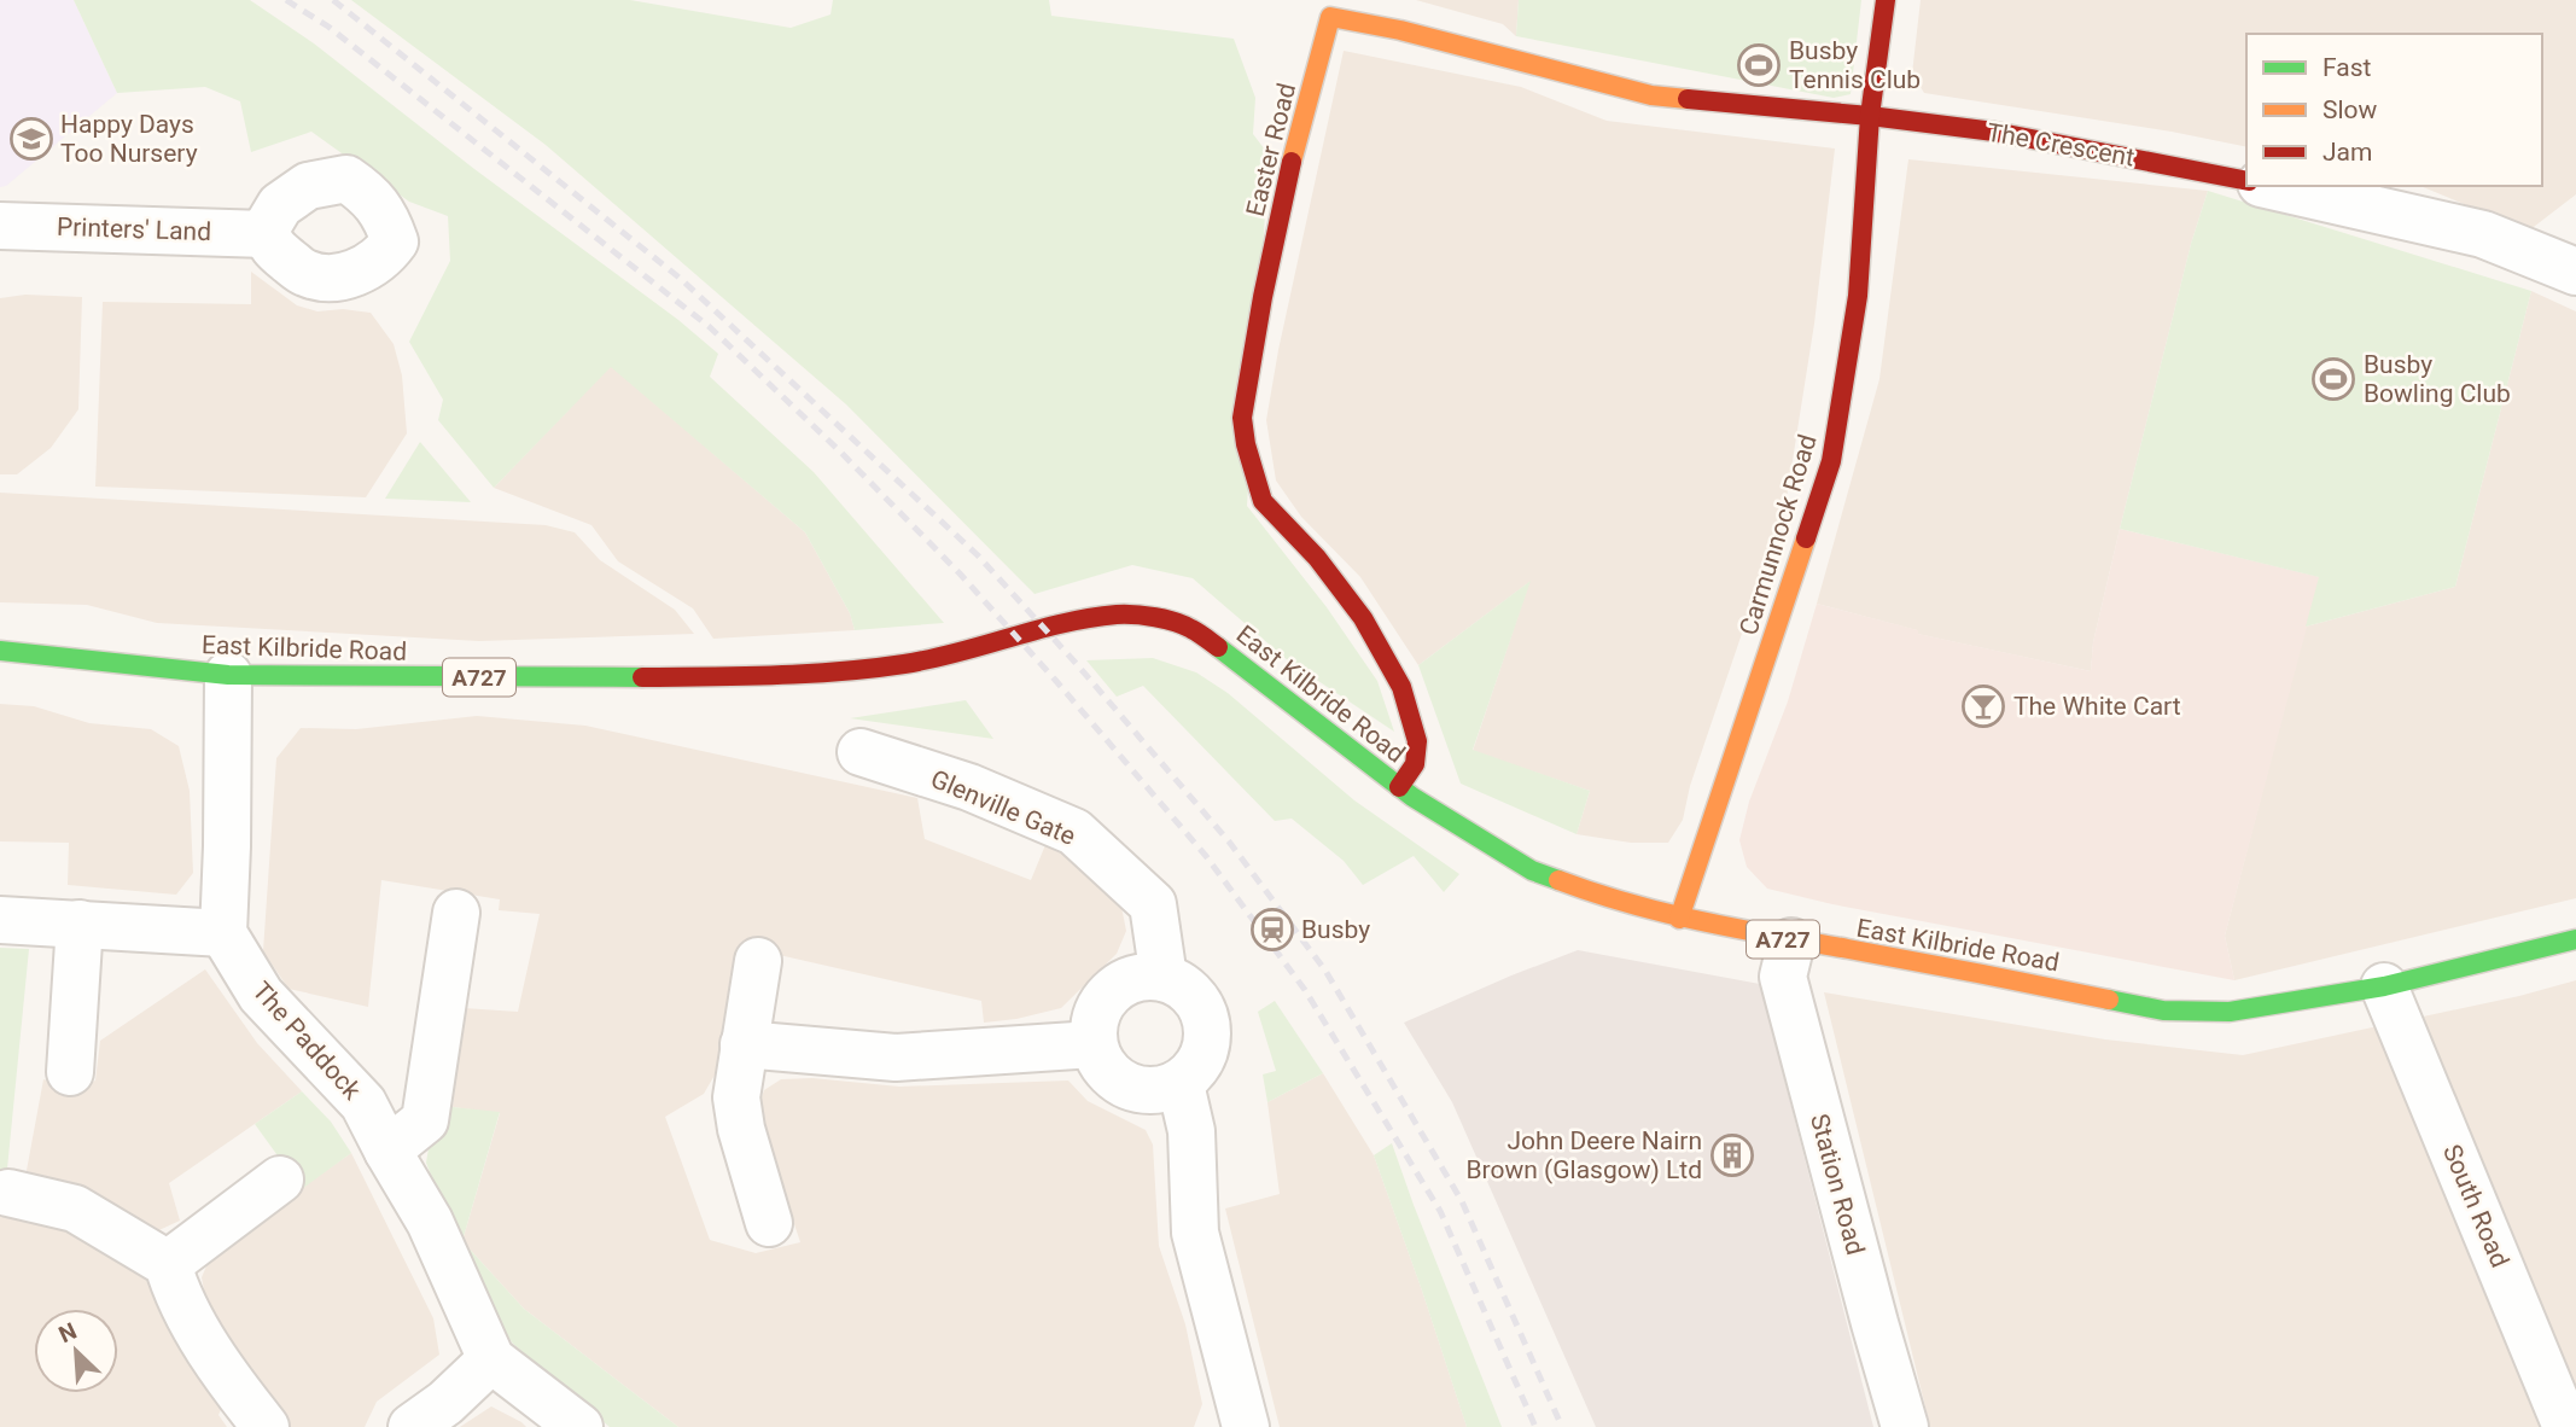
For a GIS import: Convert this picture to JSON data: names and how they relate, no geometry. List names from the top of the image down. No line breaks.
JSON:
{"streets":{"main road":["The Crescent","Easter Road","Carmunnock Road","East Kilbride Road","A727"],"street":["Printers' Land","Glenville Gate","The Paddock","Station Road","South Road"]},"crossings":[["The Crescent","Easter Road"],["The Crescent","Carmunnock Road"],["Easter Road","Carmunnock Road"],["Easter Road","East Kilbride Road"],["Carmunnock Road","East Kilbride Road"],["East Kilbride Road","Station Road"],["East Kilbride Road","South Road"]],"places":{"sports":["Busby Tennis Club","Busby Bowling Club"],"school or university":["Happy Days Too Nursery"],"bar":["The White Cart"],"station":["Busby"],"building":["John Deere Nairn Brown (Glasgow) Ltd"]},"legend":["Fast","Slow","Jam"],"north":"top left"}
